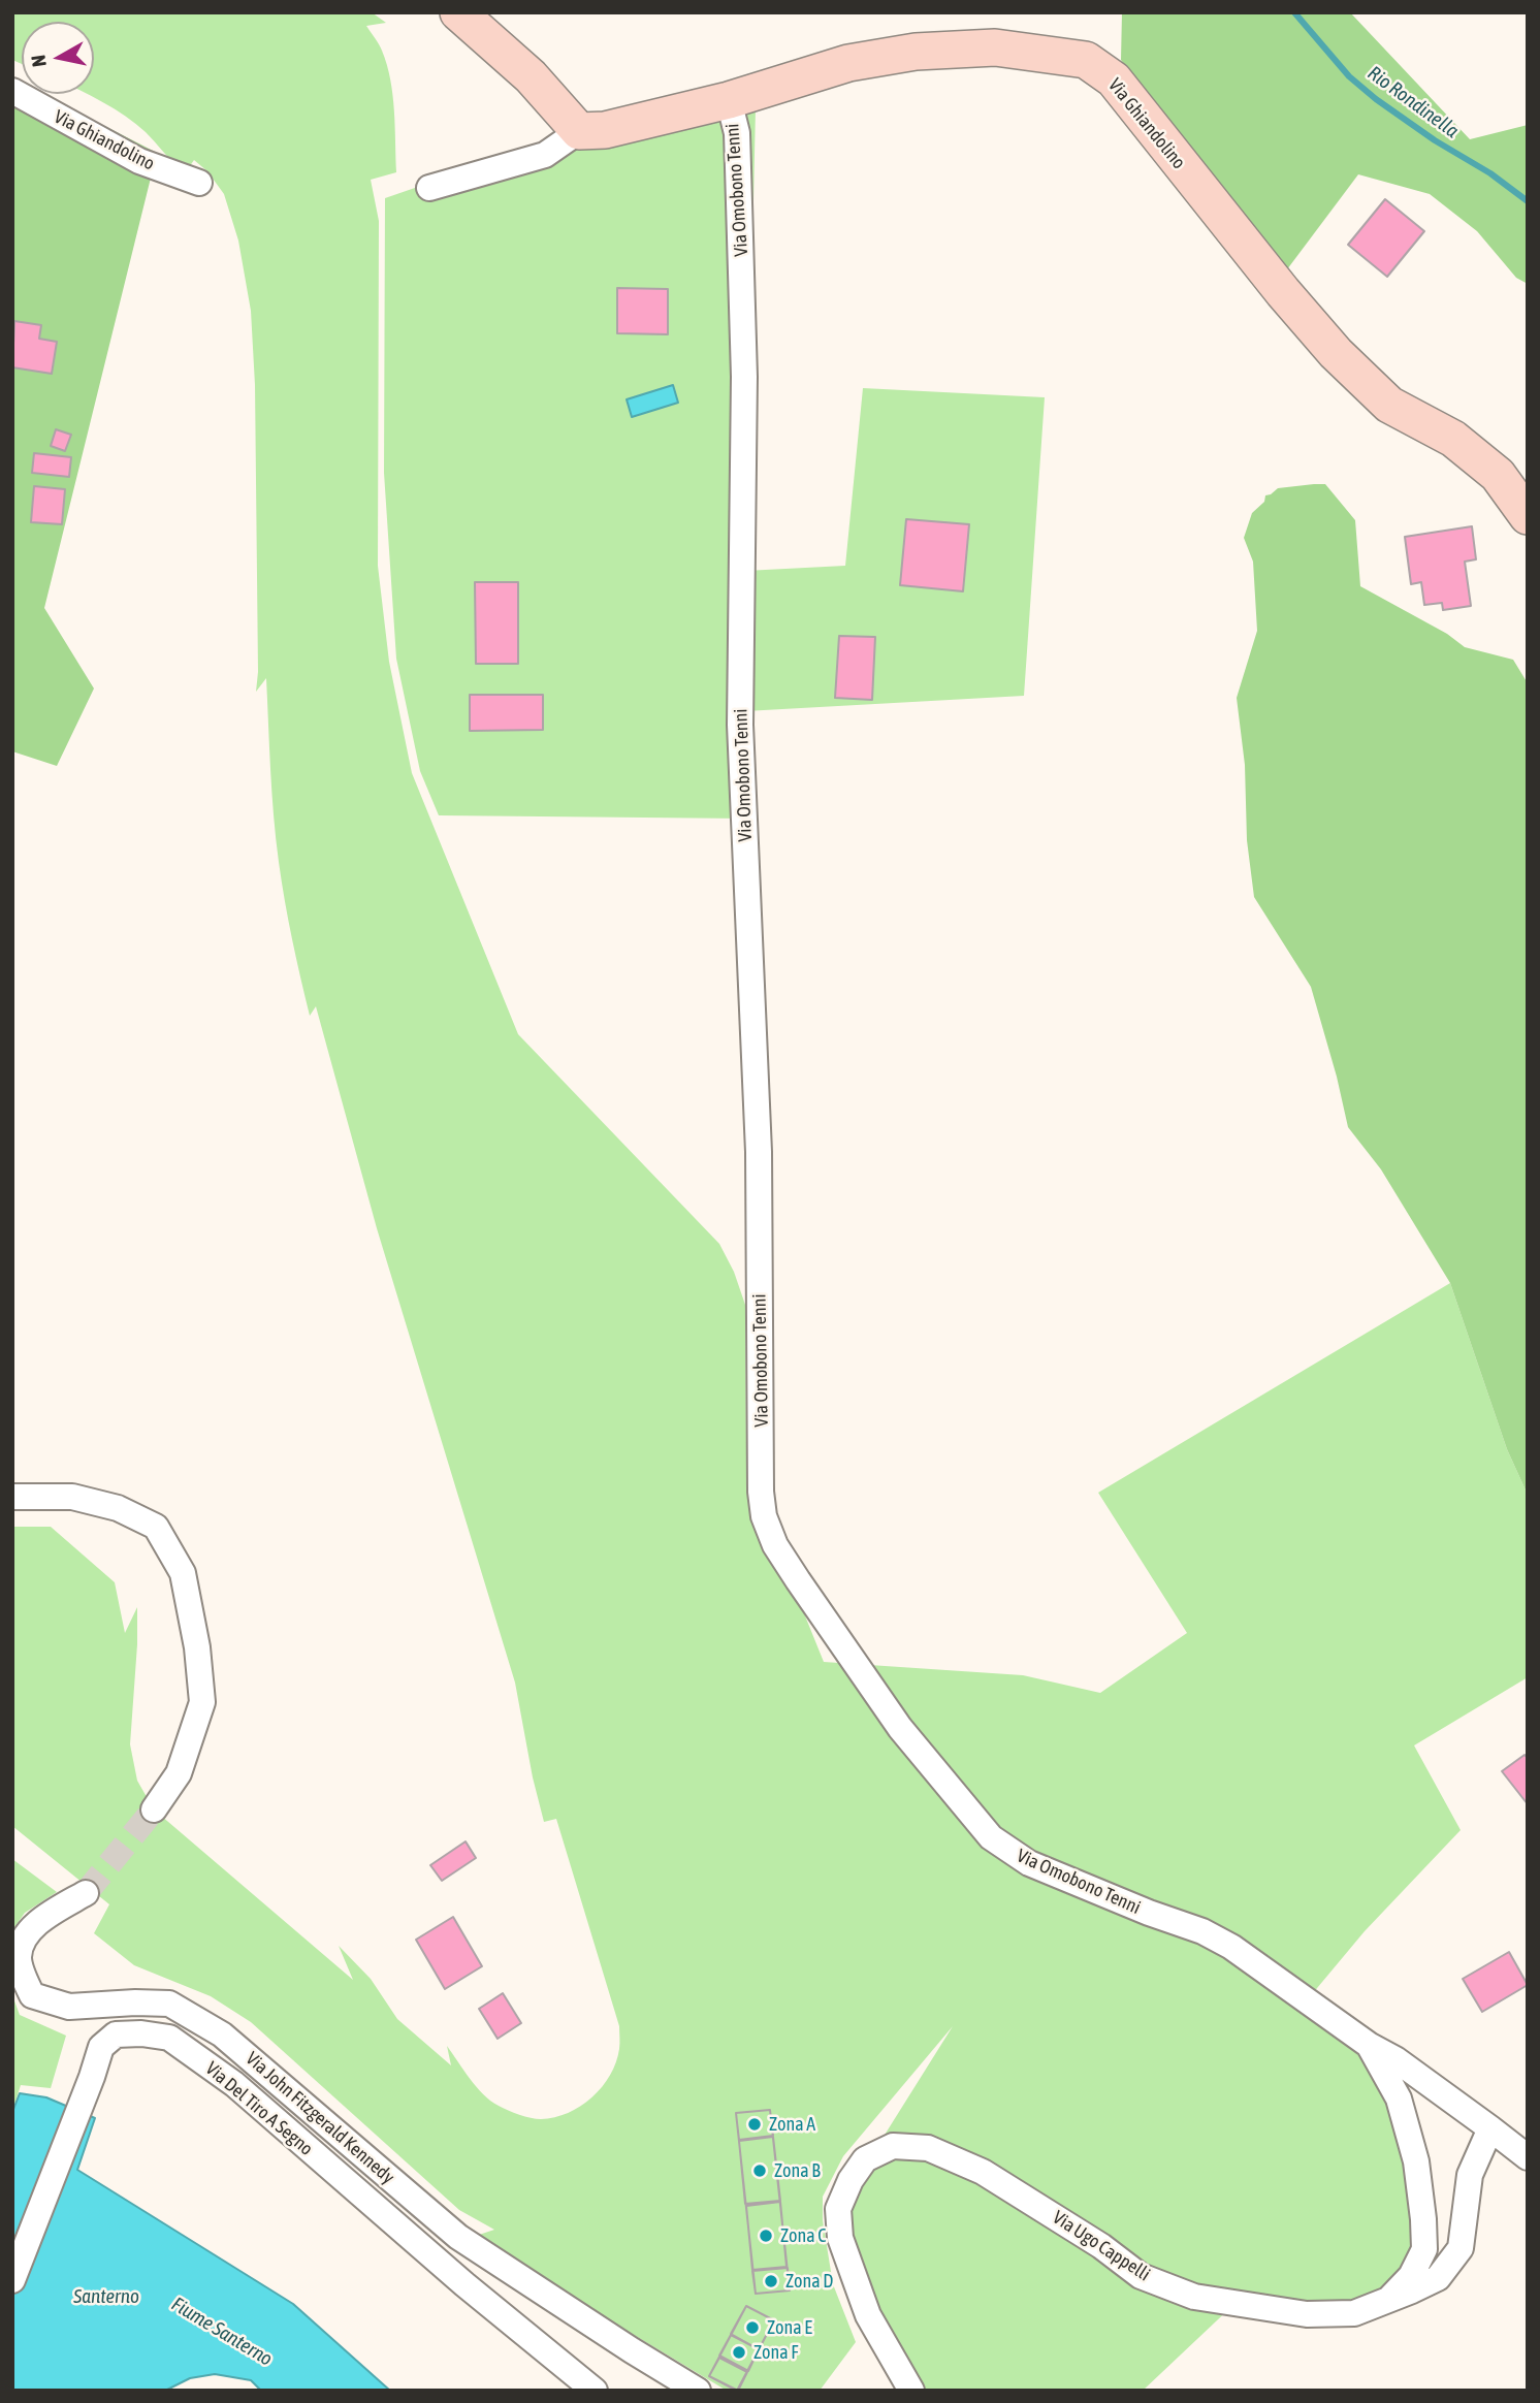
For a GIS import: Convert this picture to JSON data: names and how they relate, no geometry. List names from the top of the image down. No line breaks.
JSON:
{"streets":{"street":["Via Ghiandolino","Via Omobono Tenni","Via Del Tiro A Segno","Via John Fitzgerald Kennedy","Via Ugo Cappelli"]},"crossings":[["Via Ghiandolino","Via Omobono Tenni"],["Via Omobono Tenni","Via Ugo Cappelli"]],"water":["Rio Rondinella","Santerno","Fiume Santerno"],"places":["Zona A","Zona B","Zona C","Zona D","Zona E","Zona F"],"north":"left"}
